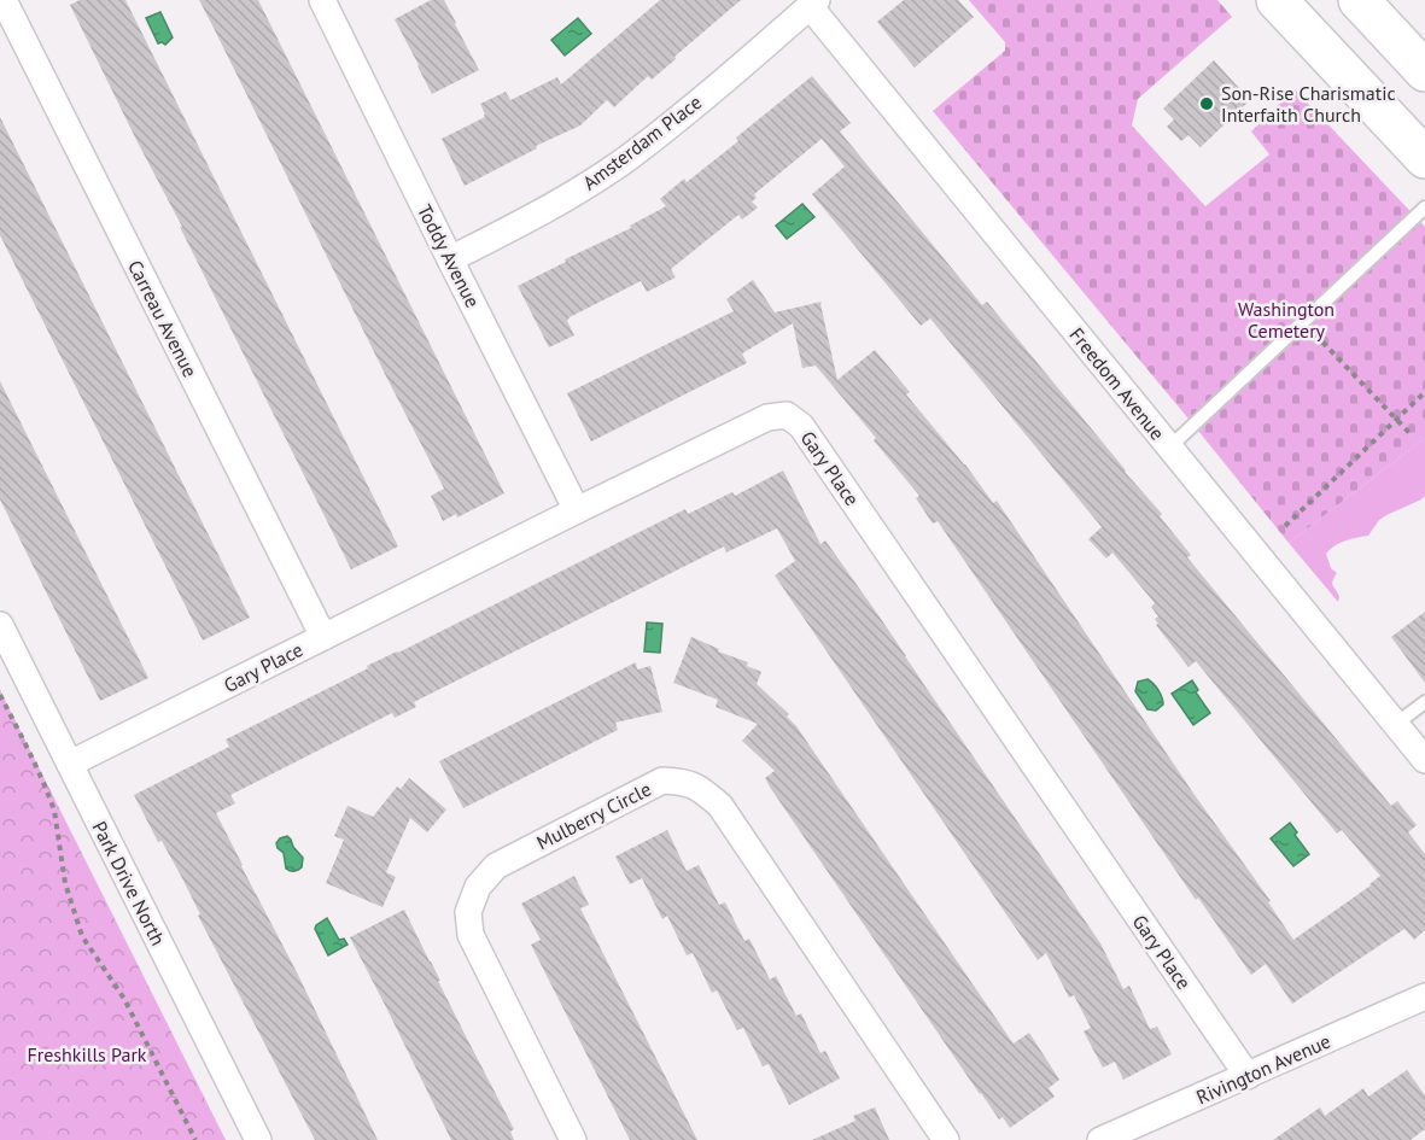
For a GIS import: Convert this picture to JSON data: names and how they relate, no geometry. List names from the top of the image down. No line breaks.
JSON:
{"streets":{"street":["Amsterdam Place","Toddy Avenue","Carreau Avenue","Freedom Avenue","Gary Place","Mulberry Circle","Park Drive North","Rivington Avenue"]},"crossings":[["Amsterdam Place","Toddy Avenue"],["Amsterdam Place","Freedom Avenue"],["Toddy Avenue","Gary Place"],["Carreau Avenue","Gary Place"],["Gary Place","Park Drive North"],["Gary Place","Rivington Avenue"]],"parks":["Washington Cemetery","Freshkills Park"],"places":["Son-Rise Charismatic Interfaith Church"]}
